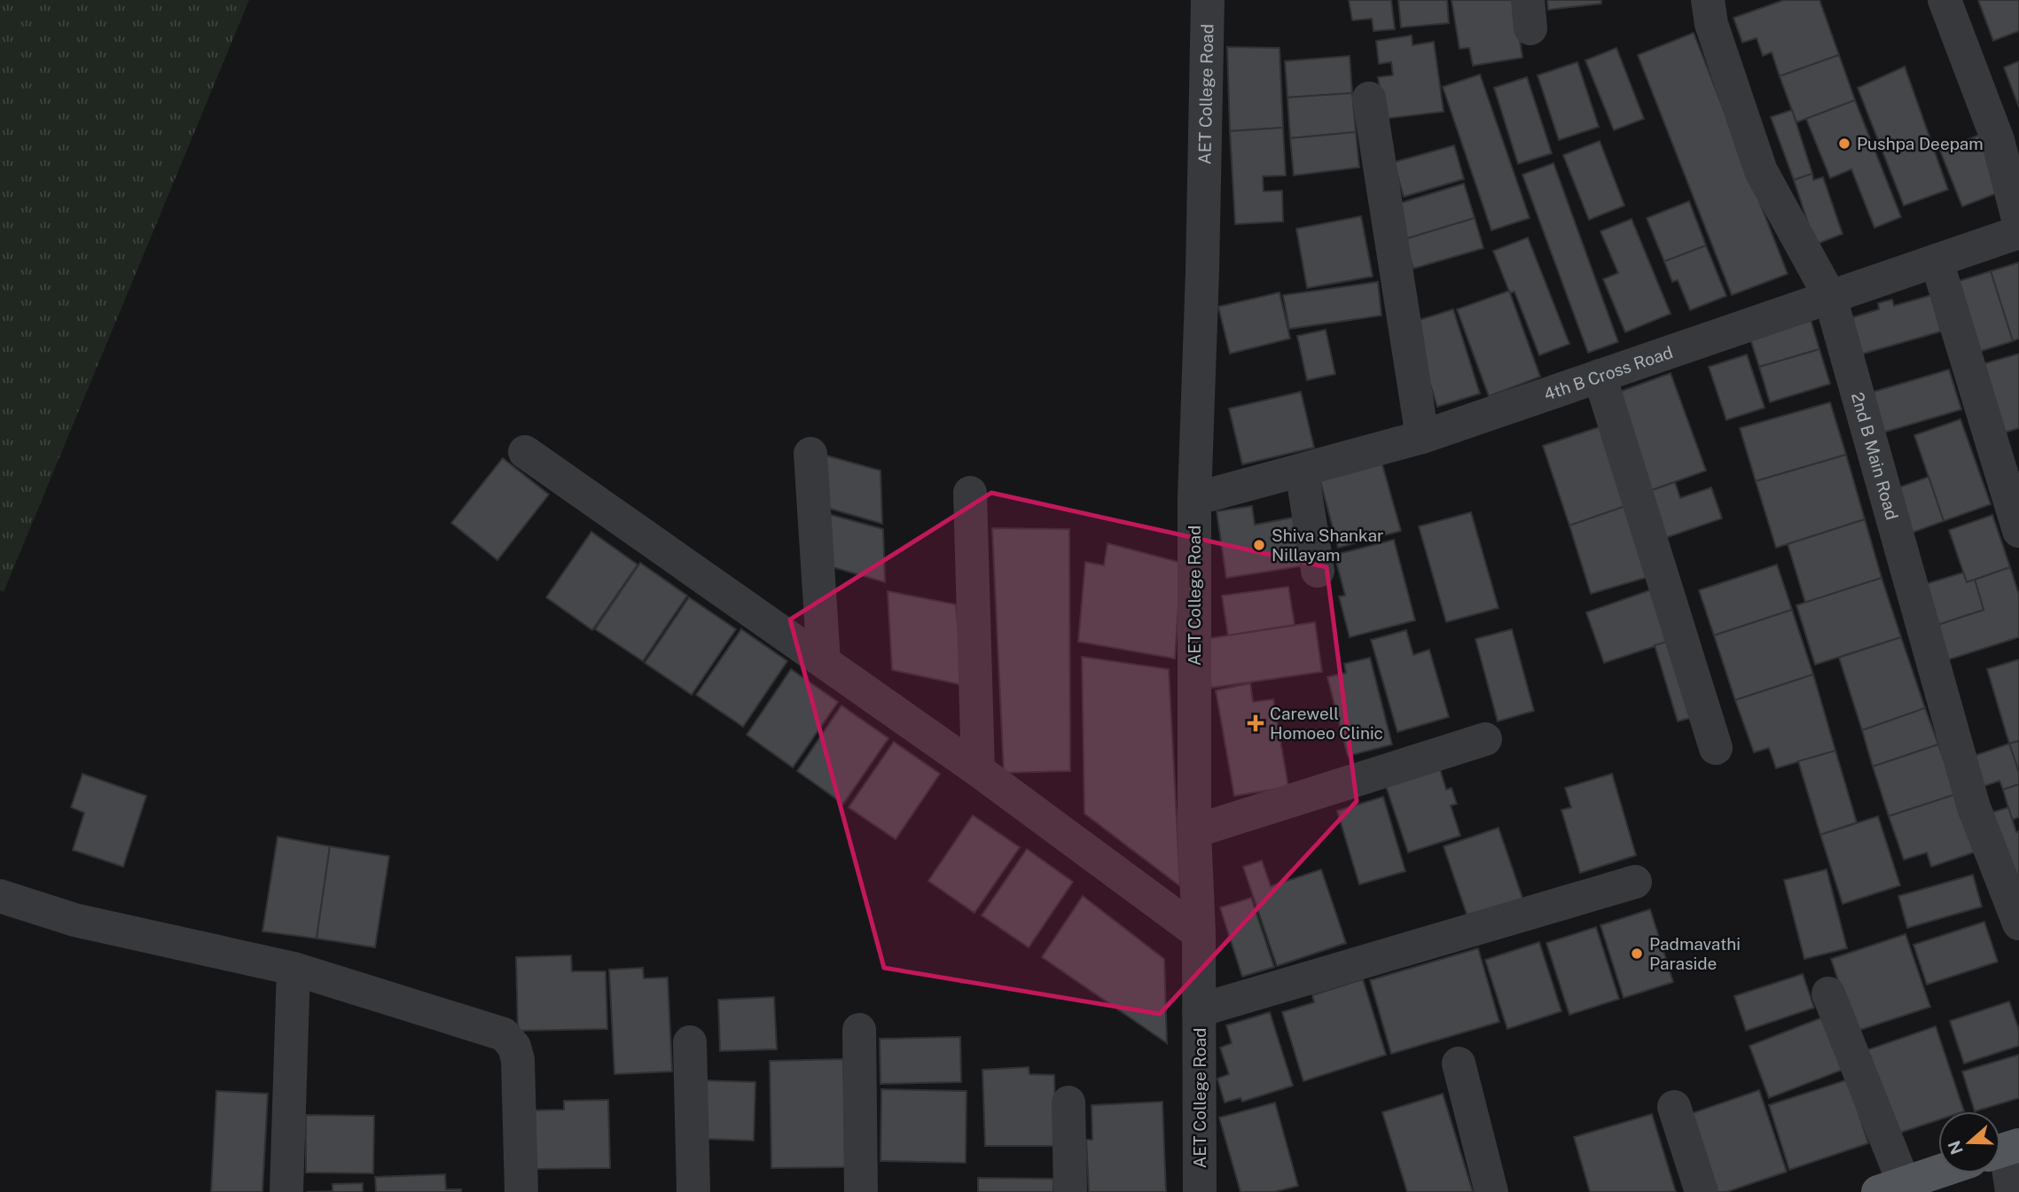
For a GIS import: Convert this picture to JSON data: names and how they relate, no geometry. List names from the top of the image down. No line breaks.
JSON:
{"streets":{"street":["AET College Road","4th B Cross Road","2nd B Main Road"]},"crossings":[["AET College Road","4th B Cross Road"],["4th B Cross Road","2nd B Main Road"]],"places":{"other":["Pushpa Deepam","Shiva Shankar Nillayam","Padmavathi Paraside"],"health":["Carewell Homoeo Clinic"]},"north":"left"}
